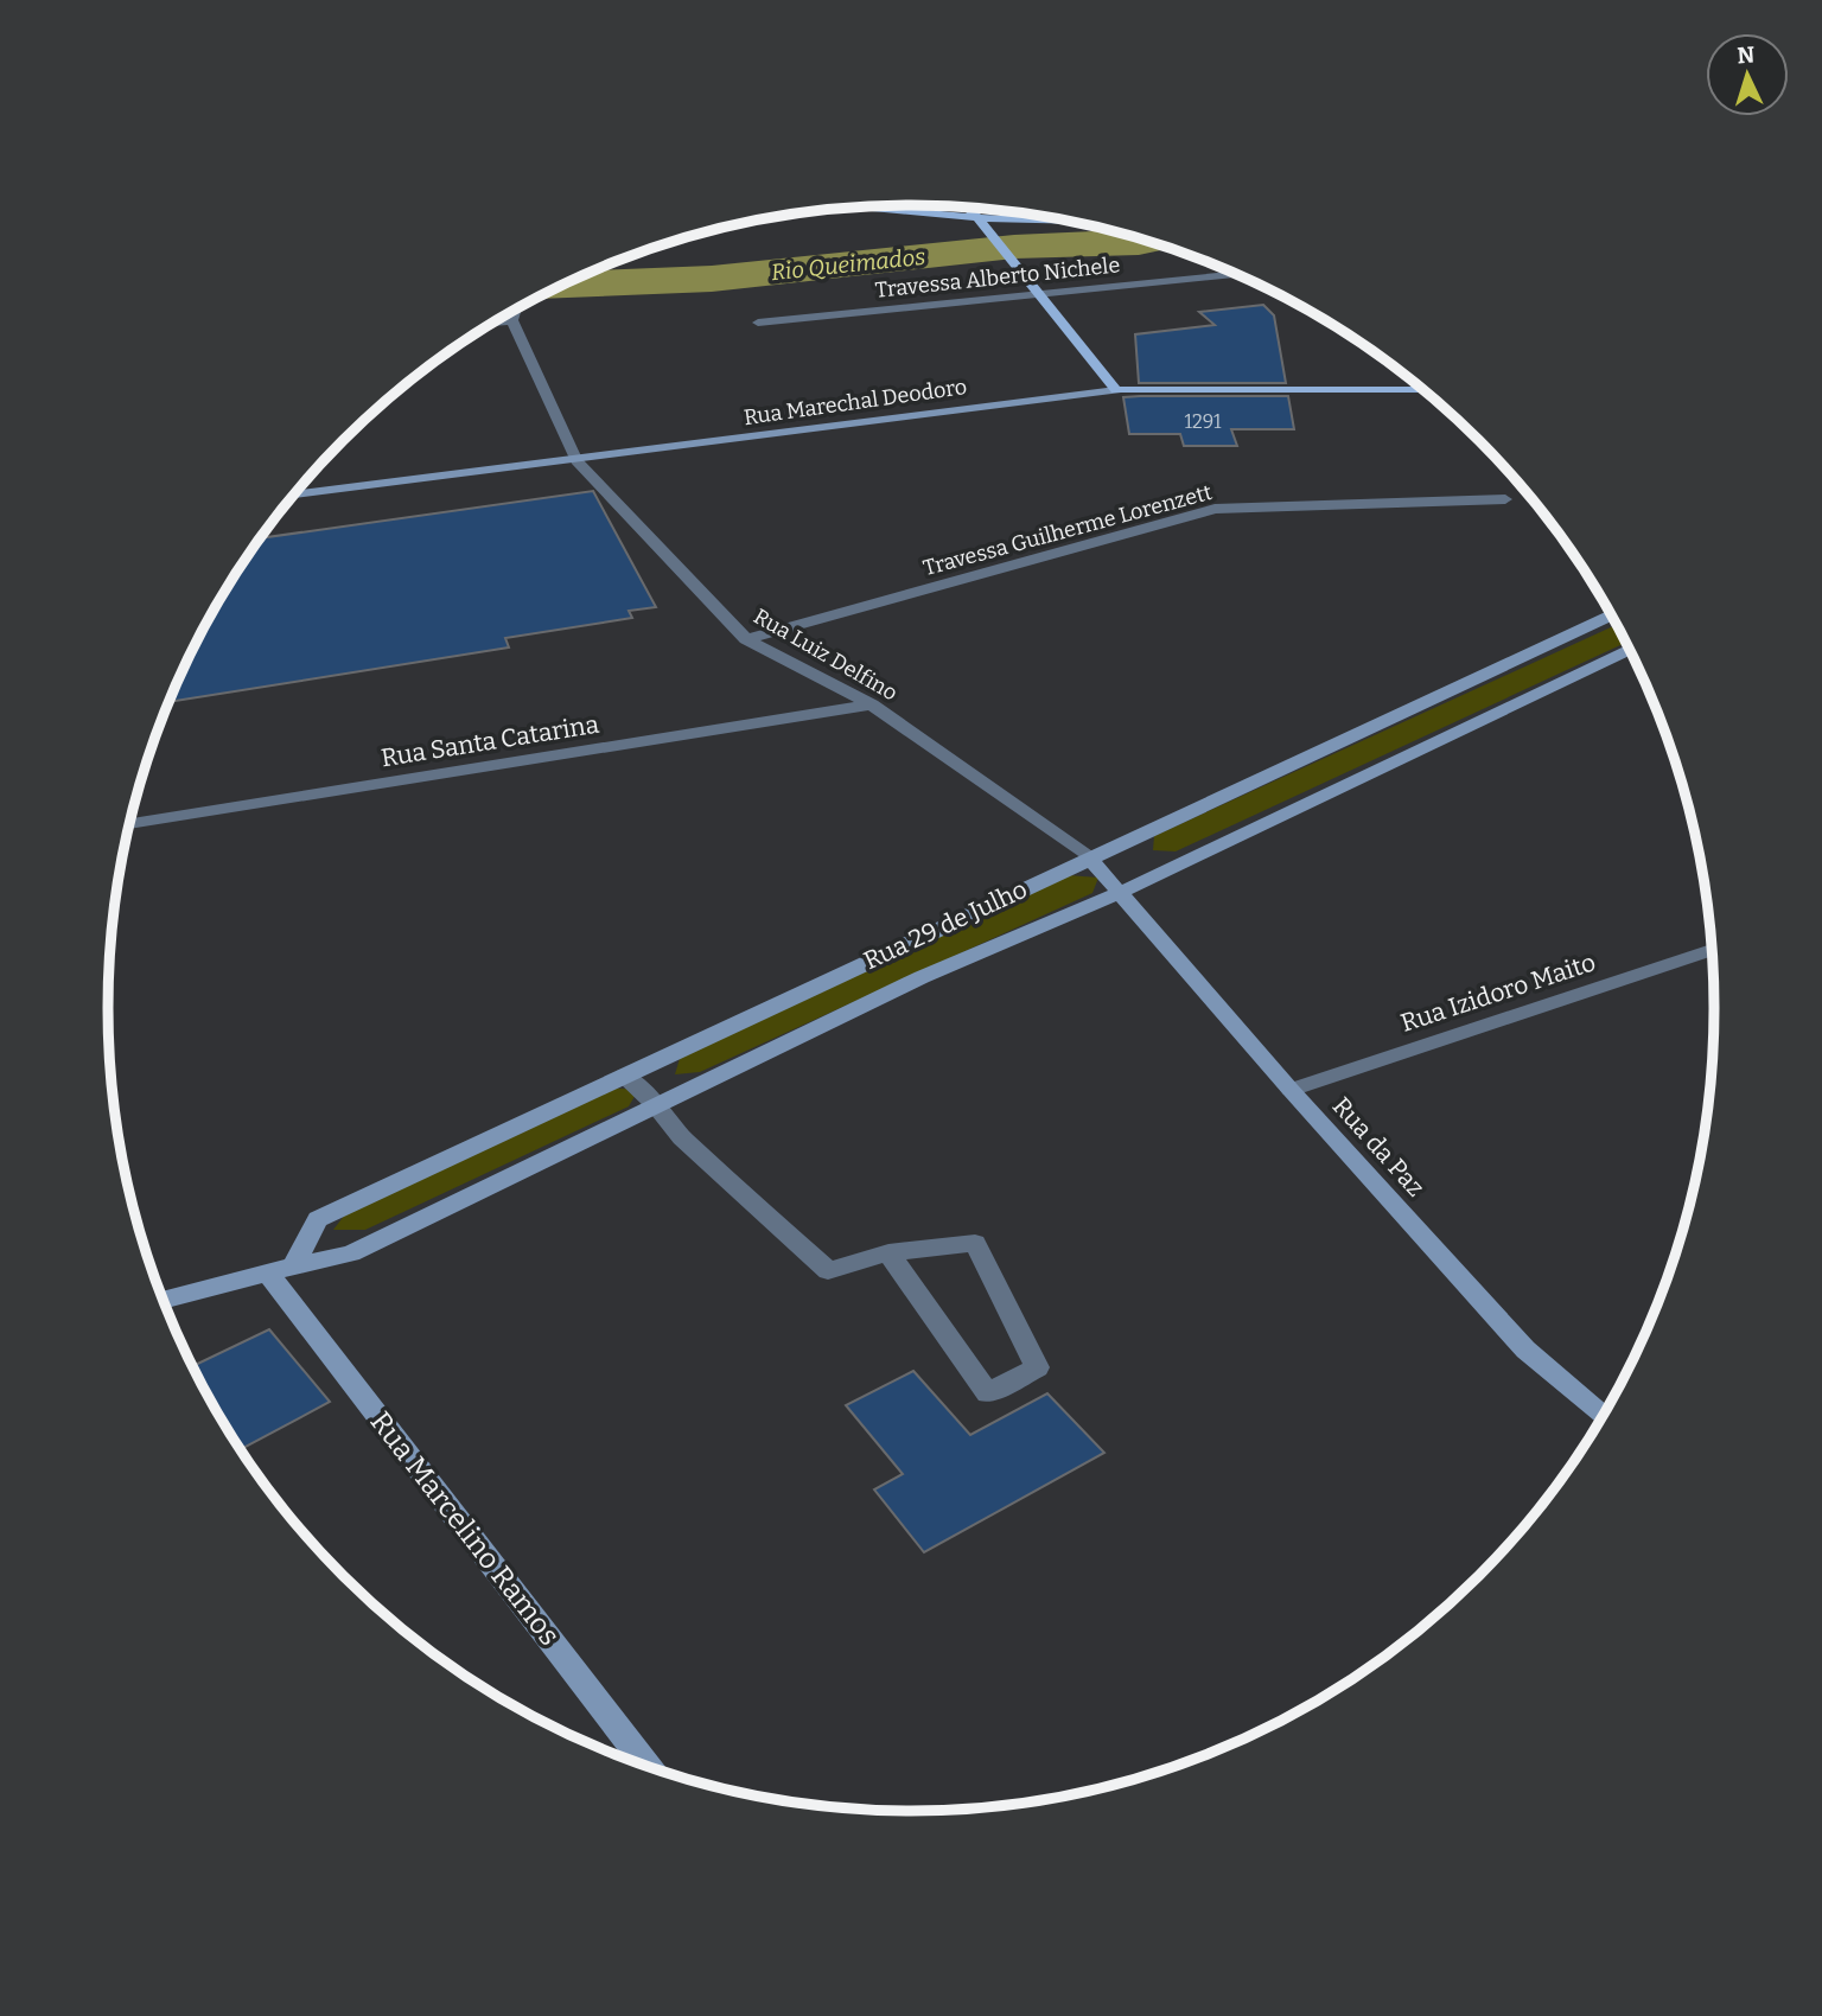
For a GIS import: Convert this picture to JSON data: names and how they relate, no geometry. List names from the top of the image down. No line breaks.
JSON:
{"streets":{"main road":["Rua Marechal Deodoro","Rua Luiz Delfino","Rua 29 de Julho","Rua da Paz","Rua Marcelino Ramos"],"street":["Travessa Alberto Nichele","Travessa Guilherme Lorenzett","Rua Santa Catarina","Rua Izidoro Maito"]},"crossings":[["Rua Marechal Deodoro","Rua Luiz Delfino"],["Travessa Guilherme Lorenzett","Rua Luiz Delfino"],["Rua Luiz Delfino","Rua Santa Catarina"],["Rua Luiz Delfino","Rua 29 de Julho"],["Rua Luiz Delfino","Rua da Paz"],["Rua 29 de Julho","Rua da Paz"],["Rua 29 de Julho","Rua Marcelino Ramos"],["Rua Izidoro Maito","Rua da Paz"]],"water":["Rio Queimados"],"house_numbers":["1291"],"north":"top"}
